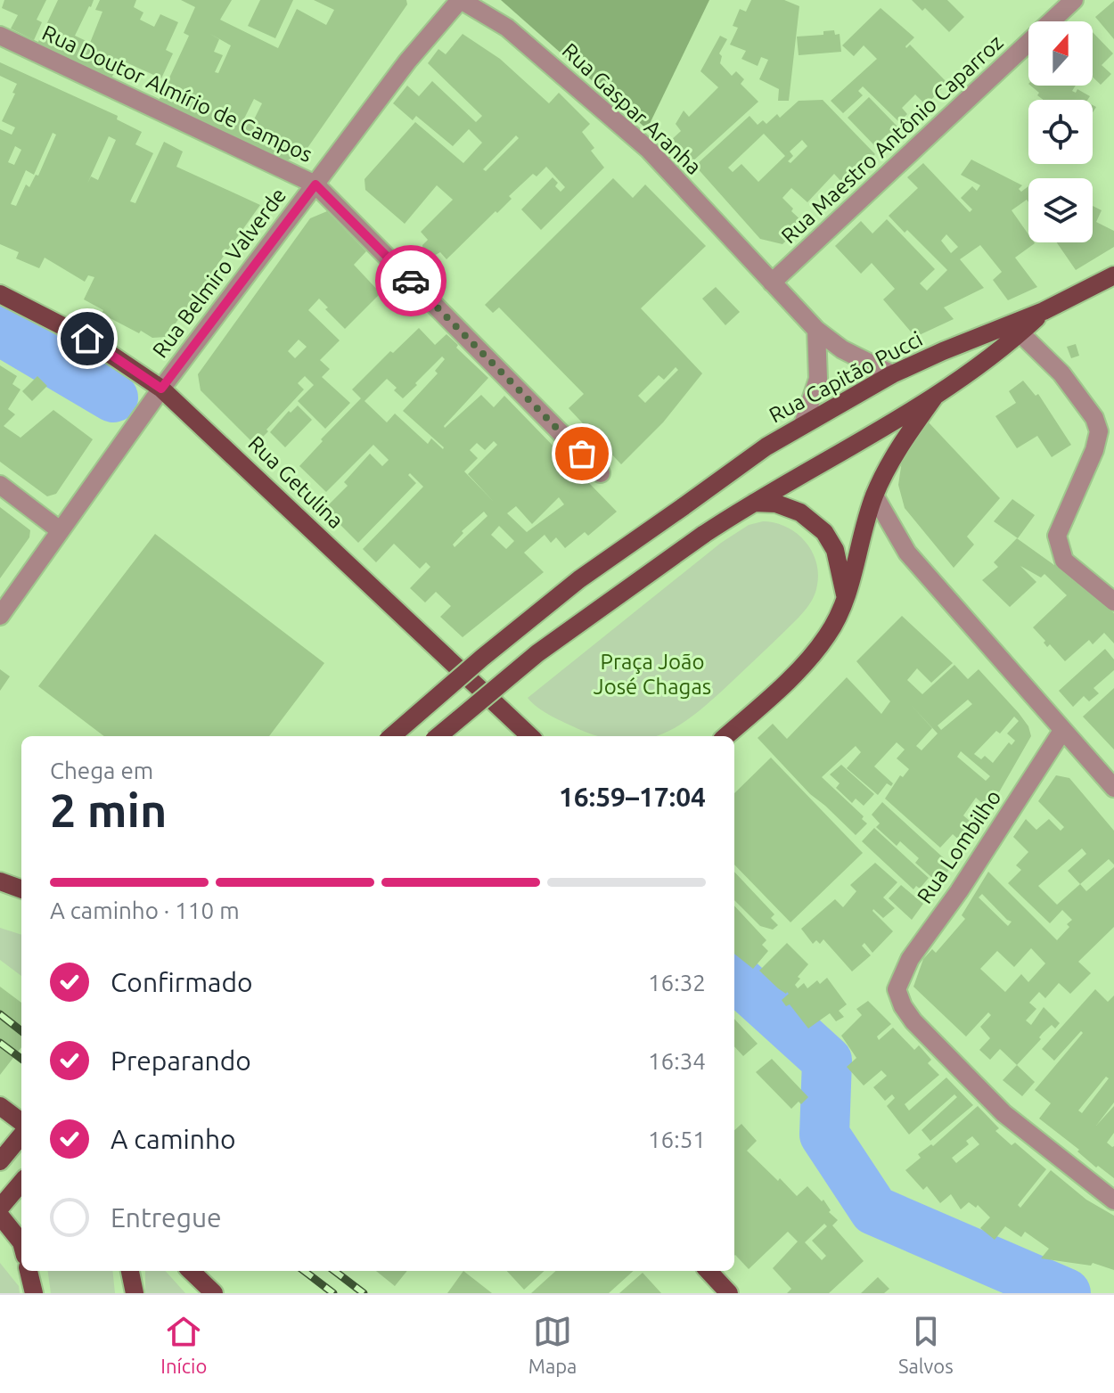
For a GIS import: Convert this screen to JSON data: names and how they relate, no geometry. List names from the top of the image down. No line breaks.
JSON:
{"streets":{"main road":["Rua Capitão Pucci","Rua Getulina"],"street":["Rua Doutor Almírio de Campos","Rua Gaspar Aranha","Rua Maestro Antônio Caparroz","Rua Belmiro Valverde","Rua Lombilho"]},"crossings":[["Rua Doutor Almírio de Campos","Rua Belmiro Valverde"],["Rua Gaspar Aranha","Rua Maestro Antônio Caparroz"],["Rua Gaspar Aranha","Rua Belmiro Valverde"],["Rua Gaspar Aranha","Rua Capitão Pucci"],["Rua Belmiro Valverde","Rua Getulina"]],"parks":["Praça João José Chagas"],"north":"top","page":{"heading":["2 min","Chega em","16:59–17:04"],"bar":"A caminho · 110 m","list":[["Confirmado","16:32"],["Preparando","16:34"],["A caminho","16:51"],"Entregue"],"tabs":["Início","Mapa","Salvos"]}}
